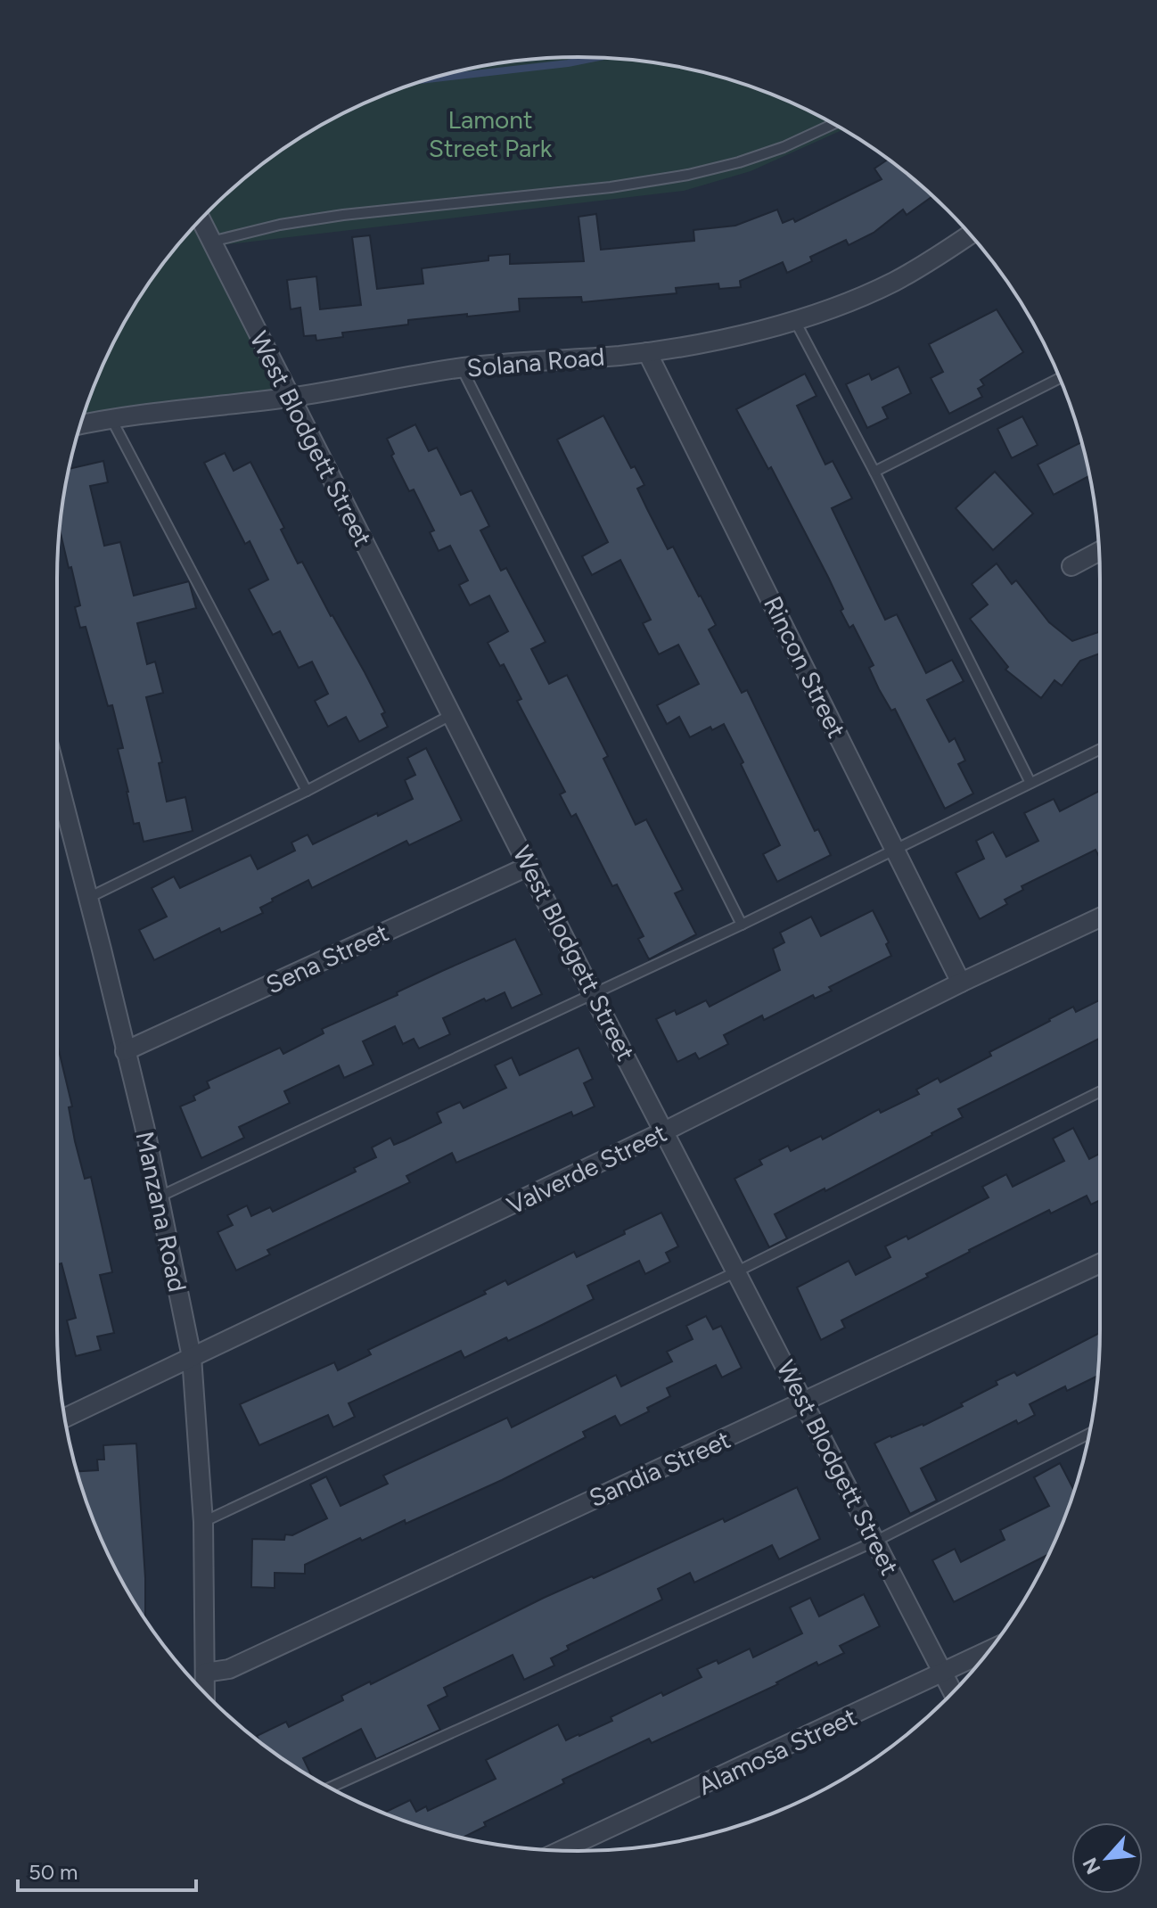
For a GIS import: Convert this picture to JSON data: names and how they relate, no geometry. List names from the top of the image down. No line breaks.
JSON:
{"streets":{"street":["Solana Road","West Blodgett Street","Rincon Street","Sena Street","Valverde Street","Manzana Road","Sandia Street","Alamosa Street"]},"crossings":[["Solana Road","West Blodgett Street"],["Solana Road","Rincon Street"],["West Blodgett Street","Sena Street"],["West Blodgett Street","Valverde Street"],["West Blodgett Street","Sandia Street"],["West Blodgett Street","Alamosa Street"],["Rincon Street","Valverde Street"],["Sena Street","Manzana Road"],["Valverde Street","Manzana Road"],["Manzana Road","Sandia Street"]],"parks":["Lamont Street Park"],"scale_bar":"50 m","north":"bottom left"}
